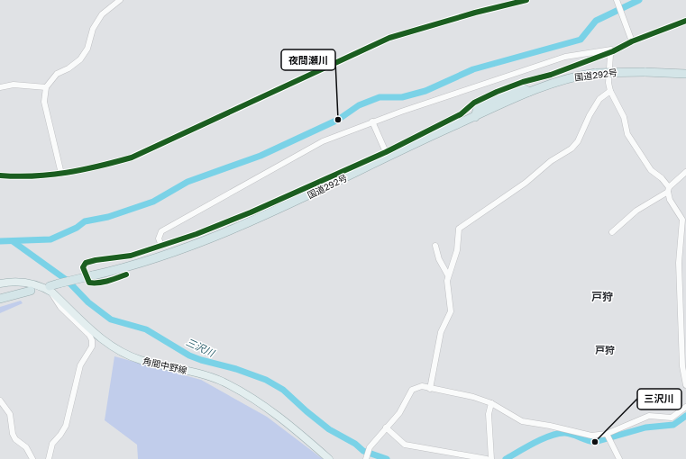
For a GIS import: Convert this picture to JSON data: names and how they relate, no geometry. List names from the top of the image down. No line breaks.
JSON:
{"streets":{"highway":["国道292号"],"main road":["角間中野線"]},"crossings":[["国道292号","角間中野線"]],"districts":["戸狩","戸狩"],"water":["三沢川"],"places":["夜間瀬川","三沢川"]}
